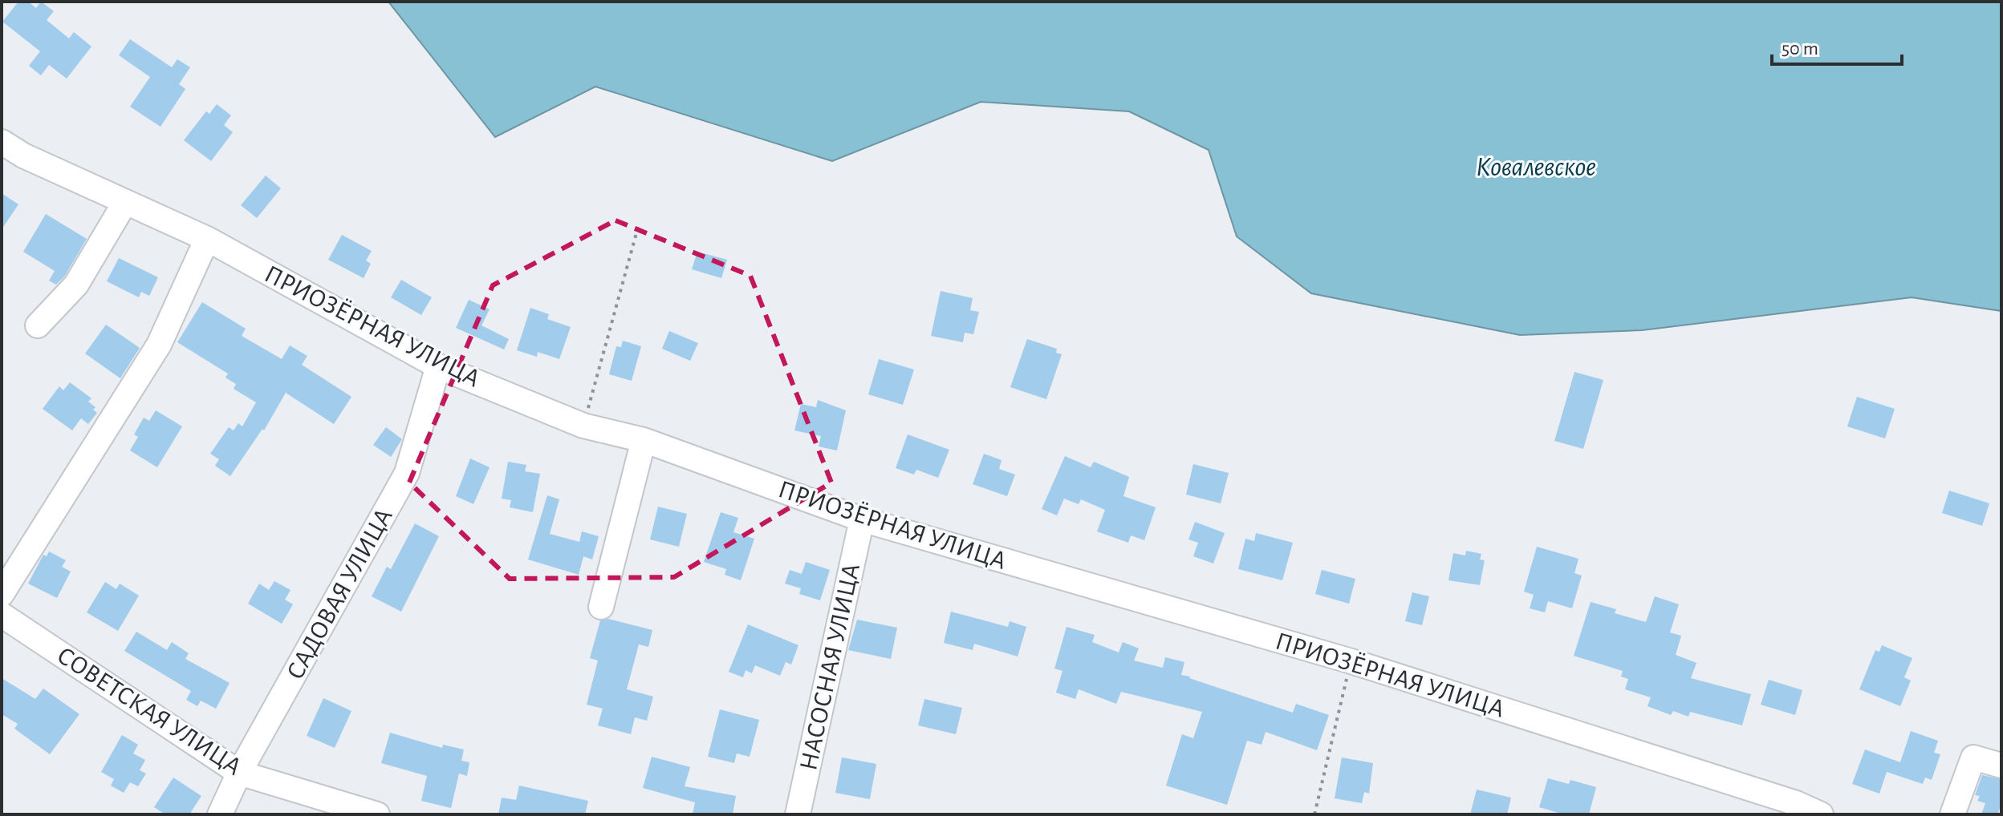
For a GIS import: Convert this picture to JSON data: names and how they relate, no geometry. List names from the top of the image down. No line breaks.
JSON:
{"streets":{"street":["ПРИОЗЁРНАЯ УЛИЦА","САДОВАЯ УЛИЦА","НАСОСНАЯ УЛИЦА","СОВЕТСКАЯ УЛИЦА"]},"crossings":[["ПРИОЗЁРНАЯ УЛИЦА","САДОВАЯ УЛИЦА"],["ПРИОЗЁРНАЯ УЛИЦА","НАСОСНАЯ УЛИЦА"],["САДОВАЯ УЛИЦА","СОВЕТСКАЯ УЛИЦА"]],"water":["Ковалевское"],"scale_bar":"50 m"}
